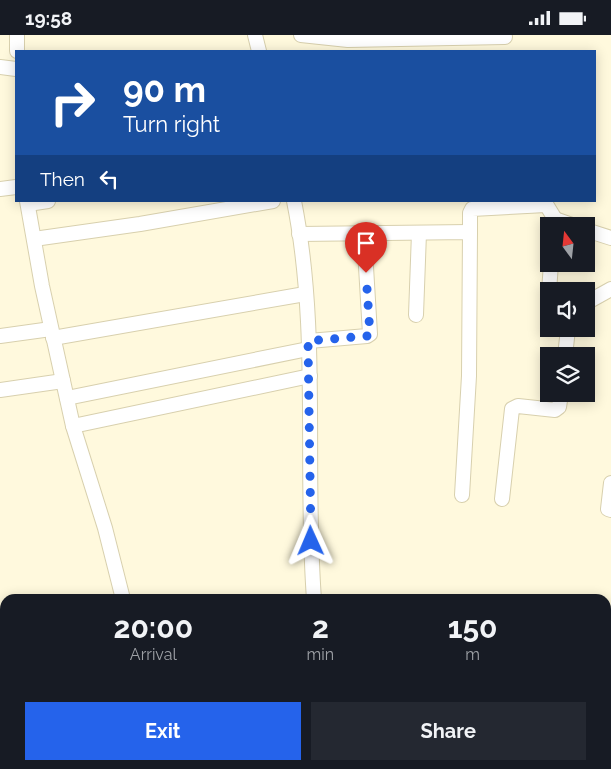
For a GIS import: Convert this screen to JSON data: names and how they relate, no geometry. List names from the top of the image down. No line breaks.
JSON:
{"north":"top","page":{"status":"19:58","turn":["90 m","Turn right"],"then":"Then","eta":["20:00","Arrival","2","min","150","m"],"buttons":["Exit","Share"]}}
